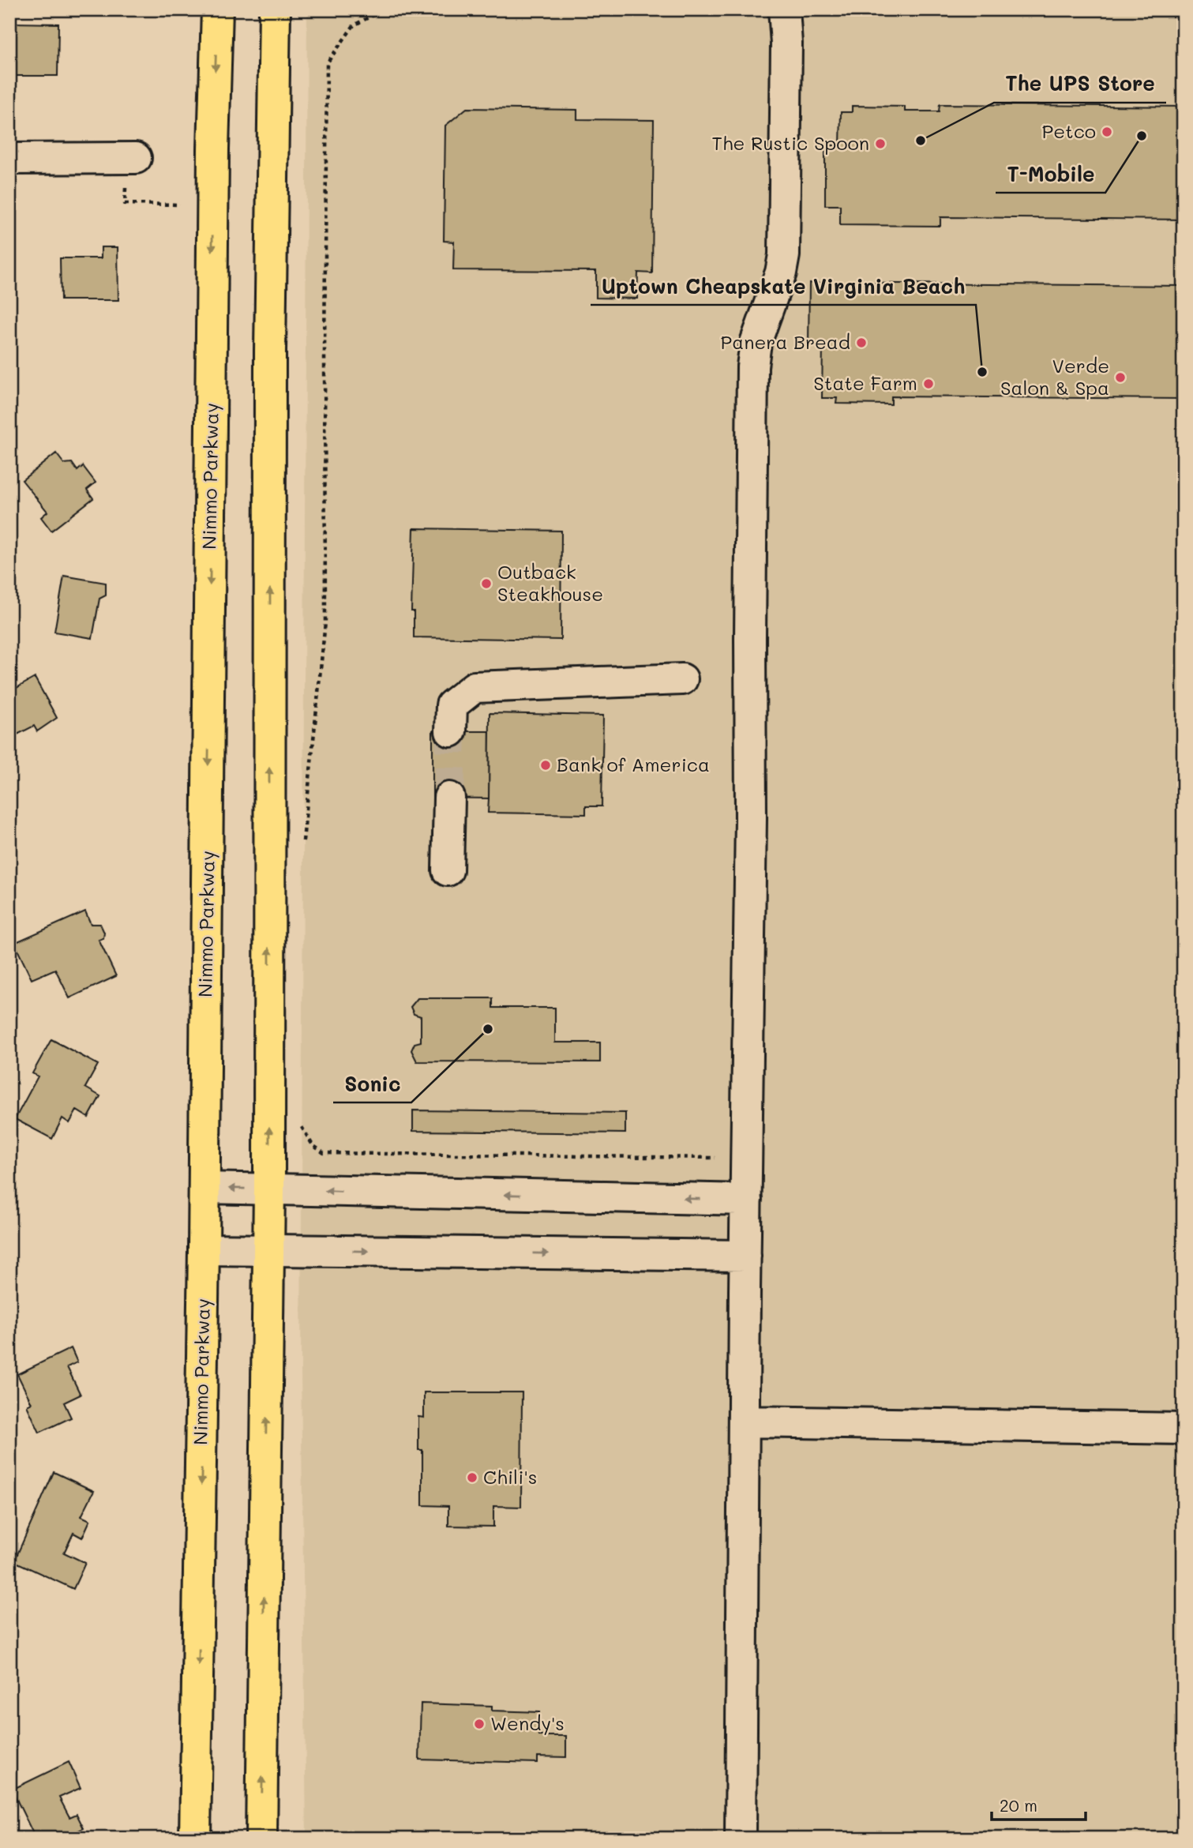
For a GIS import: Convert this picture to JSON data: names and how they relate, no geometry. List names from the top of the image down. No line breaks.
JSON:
{"streets":{"main road":["Nimmo Parkway"]},"places":["Petco","T-Mobile","The UPS Store","The Rustic Spoon","Panera Bread","Uptown Cheapskate Virginia Beach","Verde Salon & Spa","State Farm","Outback Steakhouse","Bank of America","Sonic","Chili's","Wendy's"],"scale_bar":"20 m"}
